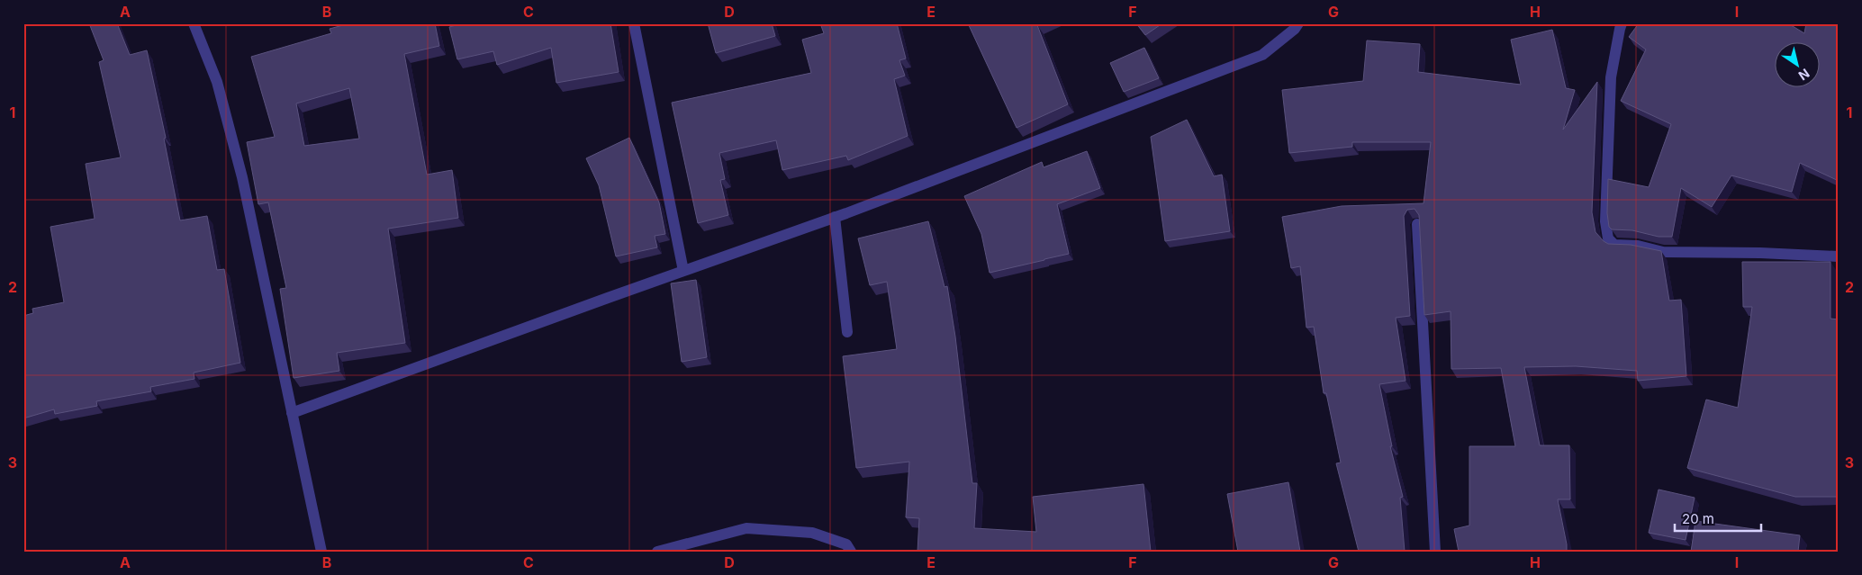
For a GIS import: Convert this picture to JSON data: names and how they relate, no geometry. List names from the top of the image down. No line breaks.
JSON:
{"scale_bar":"20 m","north":"bottom right","grid":{"columns":["A","B","C","D","E","F","G","H","I"],"rows":["1","2","3"]}}
